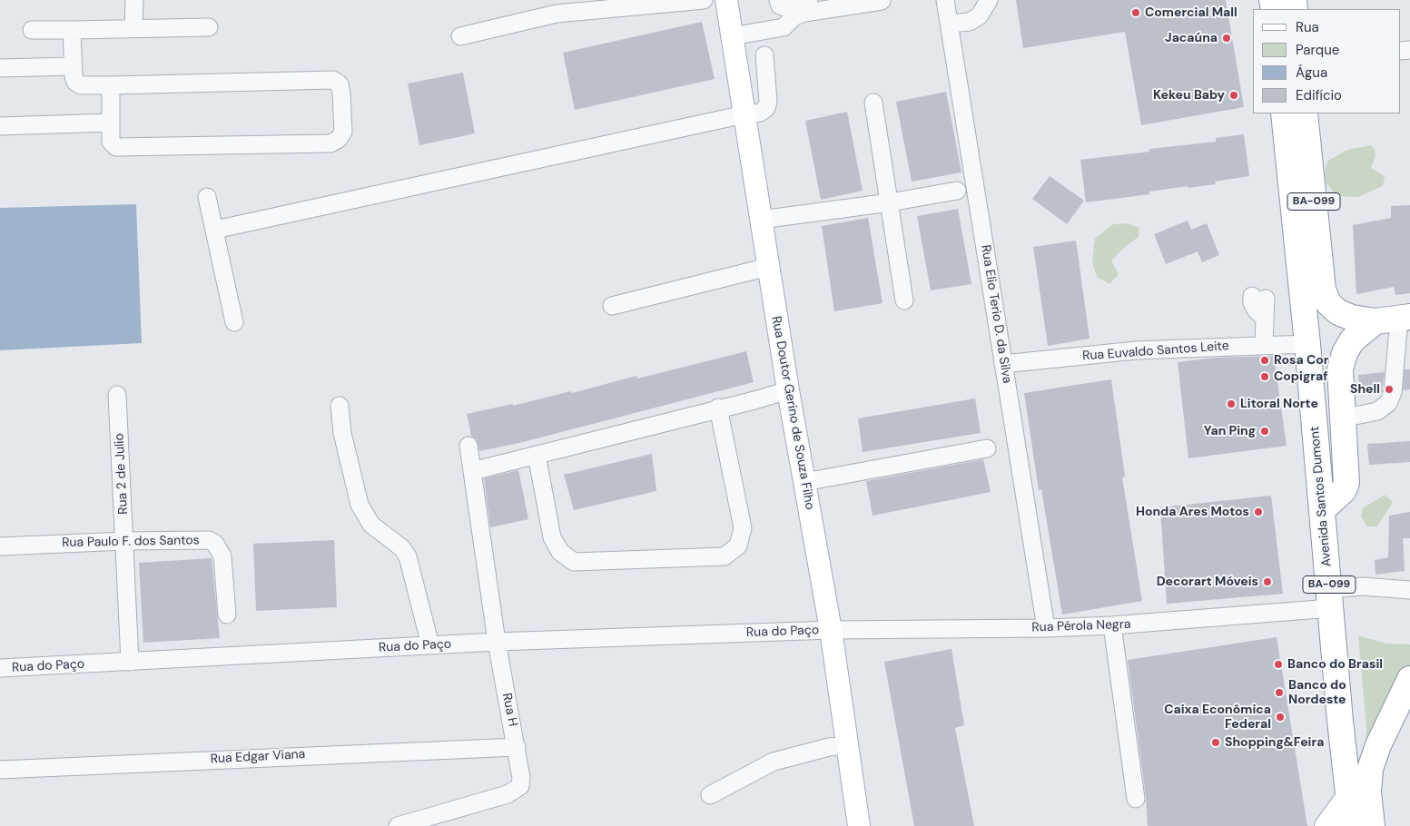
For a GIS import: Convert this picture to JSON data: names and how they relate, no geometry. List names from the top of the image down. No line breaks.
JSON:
{"streets":{"highway":["BA-099","Avenida Santos Dumont"],"main road":["Rua Doutor Gerino de Souza Filho"],"street":["Rua Elio Terio D. da Silva","Rua Euvaldo Santos Leite","Rua 2 de Julio","Rua Paulo F. dos Santos","Rua Pérola Negra","Rua do Paço","Rua H","Rua Edgar Viana"]},"crossings":[["Rua Elio Terio D. da Silva","Rua Euvaldo Santos Leite"],["Rua Elio Terio D. da Silva","Rua Pérola Negra"],["Rua Euvaldo Santos Leite","Avenida Santos Dumont"],["Rua Doutor Gerino de Souza Filho","Rua Pérola Negra"],["Rua Doutor Gerino de Souza Filho","Rua do Paço"],["Rua 2 de Julio","Rua Paulo F. dos Santos"],["Rua 2 de Julio","Rua do Paço"],["Avenida Santos Dumont","Rua Pérola Negra"],["Rua Pérola Negra","Rua do Paço"],["Rua do Paço","Rua H"],["Rua H","Rua Edgar Viana"]],"places":["Comercial Mall","Jacaúna","Kekeu Baby","Rosa Cor","Copigraf","Shell","Litoral Norte","Yan Ping","Honda Ares Motos","Decorart Móveis","Banco do Brasil","Banco do Nordeste","Caixa Econômica Federal","Shopping&Feira"],"legend":["Rua","Parque","Água","Edifício"]}
